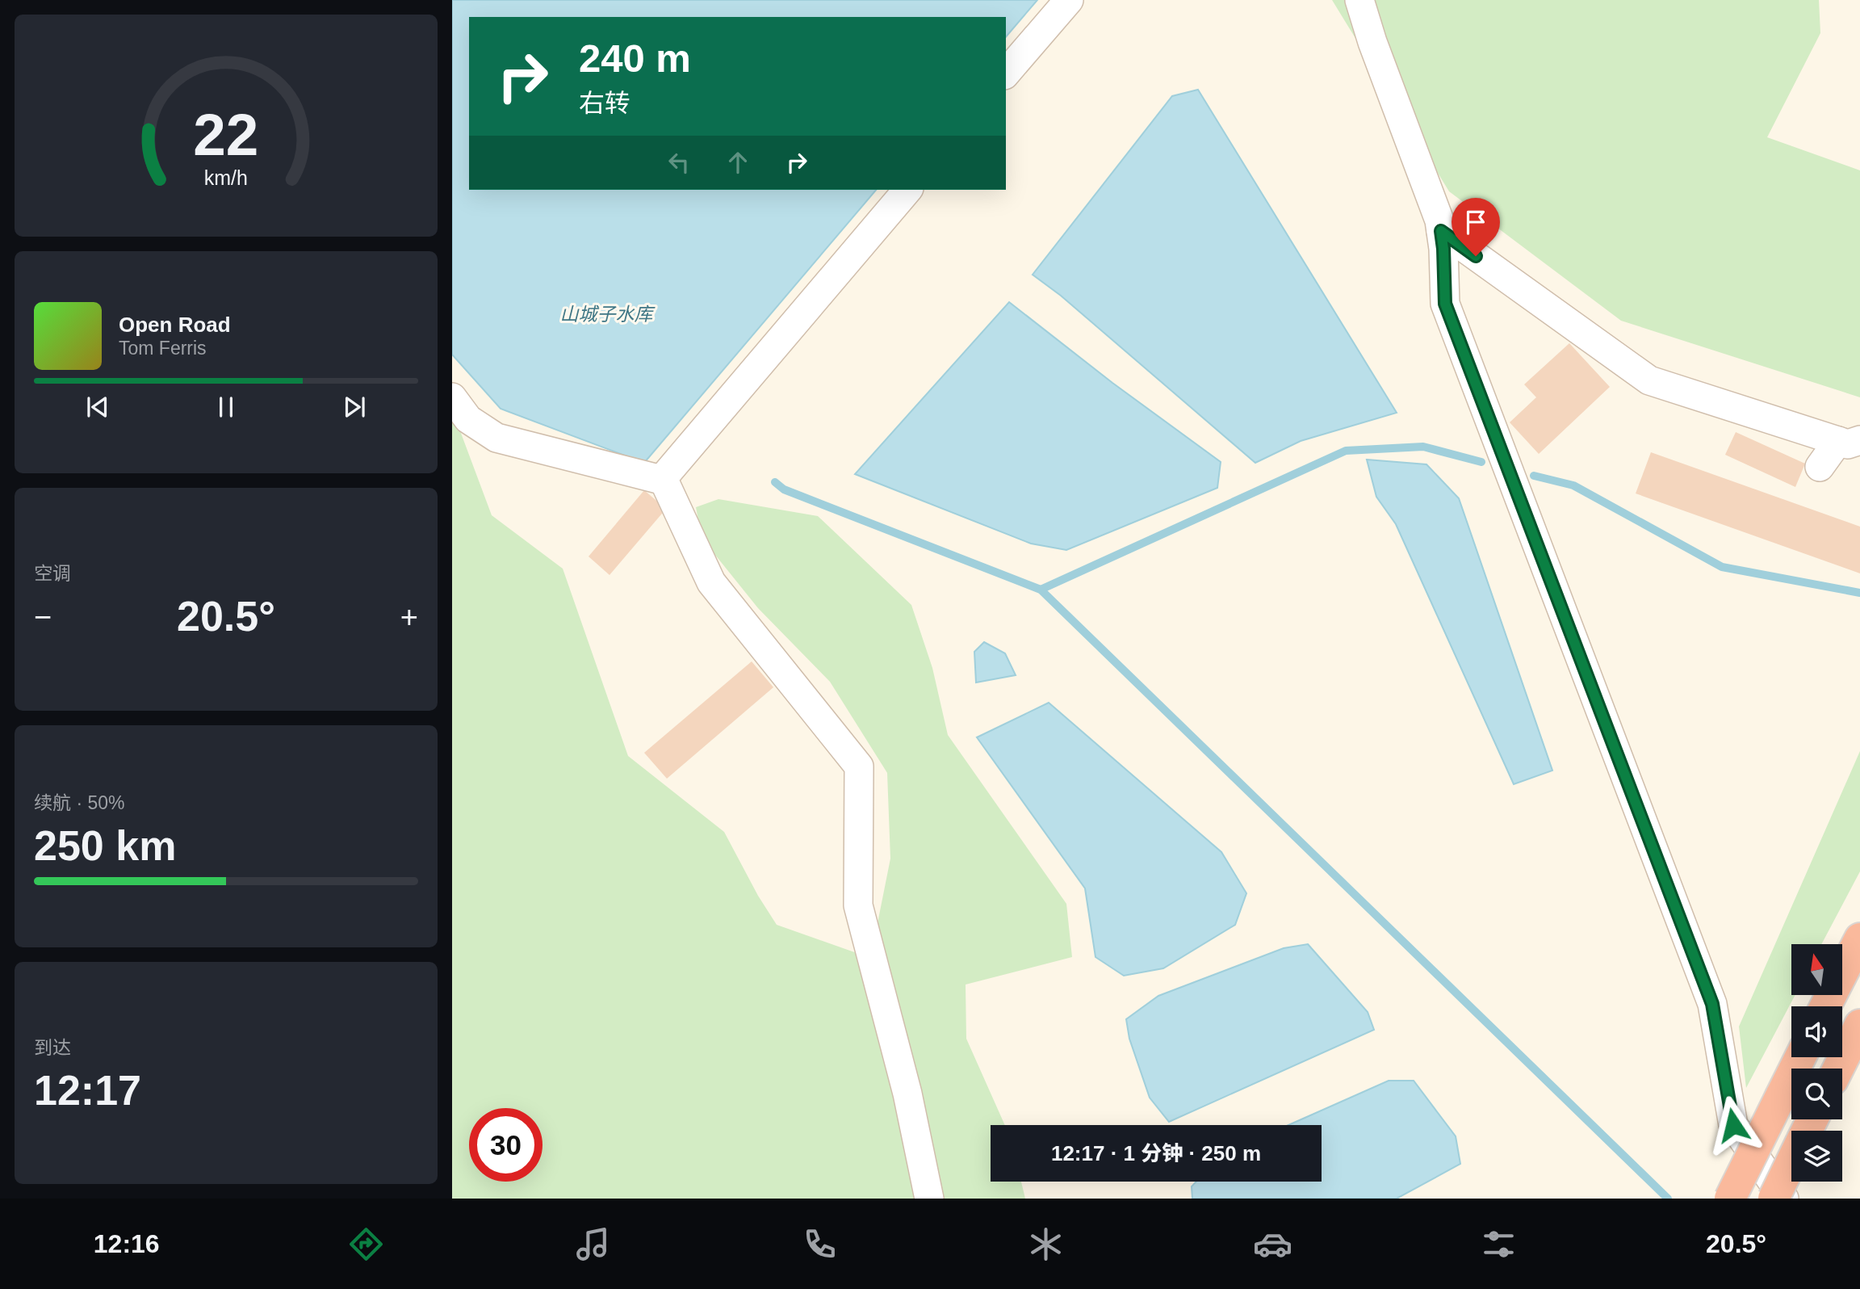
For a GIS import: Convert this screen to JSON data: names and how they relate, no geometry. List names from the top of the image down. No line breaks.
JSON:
{"water":["山城子水库"],"north":"top","page":{"turn":["240 m","右转"],"song":["Open Road","Tom Ferris"],"tile":["空调",["续航 · 50%","250 km"],["到达","12:17"]],"heat":["−","20.5°","+"],"limit":"30","trip":"12:17 · 1 分钟 · 250 m","tabs":["12:16","20.5°"],"gauge":["22","km/h"]}}
